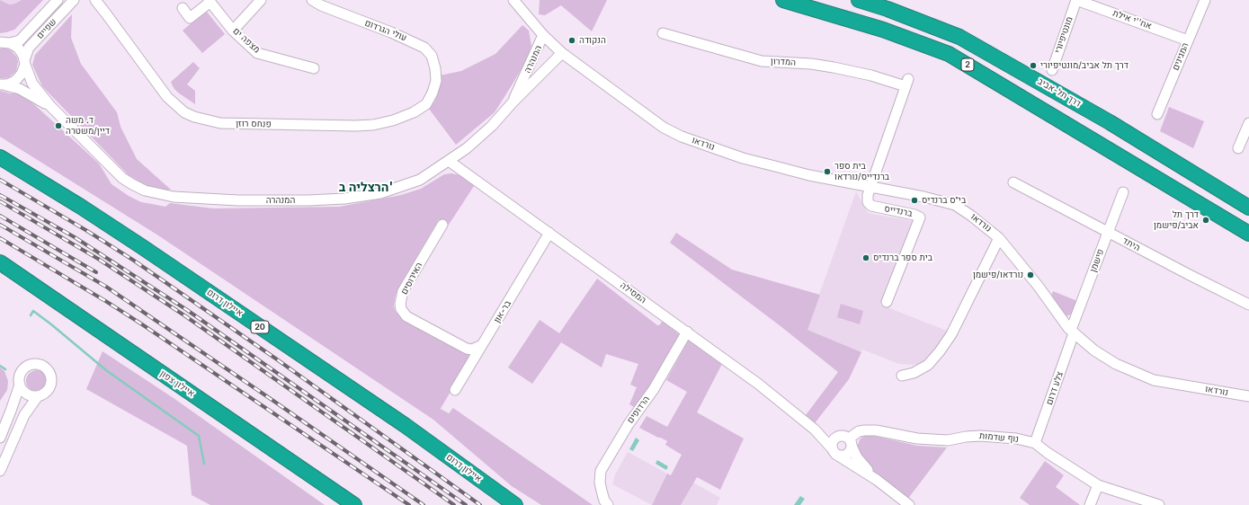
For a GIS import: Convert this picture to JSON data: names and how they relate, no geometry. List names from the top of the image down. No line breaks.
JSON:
{"streets":{"highway":["2","דרך תל-אביב","איילון דרום","20","איילון צפון"],"street":["אח''י אילת","שפיים","עולי הגרדום","מונטיפיורי","מצפה ים","המגינים","המנהרה","המדרון","פנחס רוזן","נורדאו","ברנדייס","היתד","פישמן","האירוסים","המסילה","בר-און","צלע דרום","הרדופים","נוף שדמות"]},"crossings":[["אח''י אילת","מונטיפיורי"],["אח''י אילת","המגינים"],["שפיים","המנהרה"],["עולי הגרדום","פנחס רוזן"],["המנהרה","נורדאו"],["המנהרה","המסילה"],["המדרון","נורדאו"],["המדרון","ברנדייס"],["נורדאו","ברנדייס"],["נורדאו","פישמן"],["נורדאו","צלע דרום"],["היתד","פישמן"],["פישמן","צלע דרום"],["האירוסים","בר-און"],["המסילה","בר-און"],["המסילה","הרדופים"],["המסילה","נוף שדמות"],["צלע דרום","נוף שדמות"]],"districts":["הרצליה ב'"],"places":["הנקודה","דרך תל אביב/מונטיפיורי","ד. משה דיין/משטרה","בית ספר ברנדייס/נורדאו","בי״ס ברנדיס","דרך תל אביב/פישמן","בית ספר ברנדיס","נורדאו/פישמן"]}
